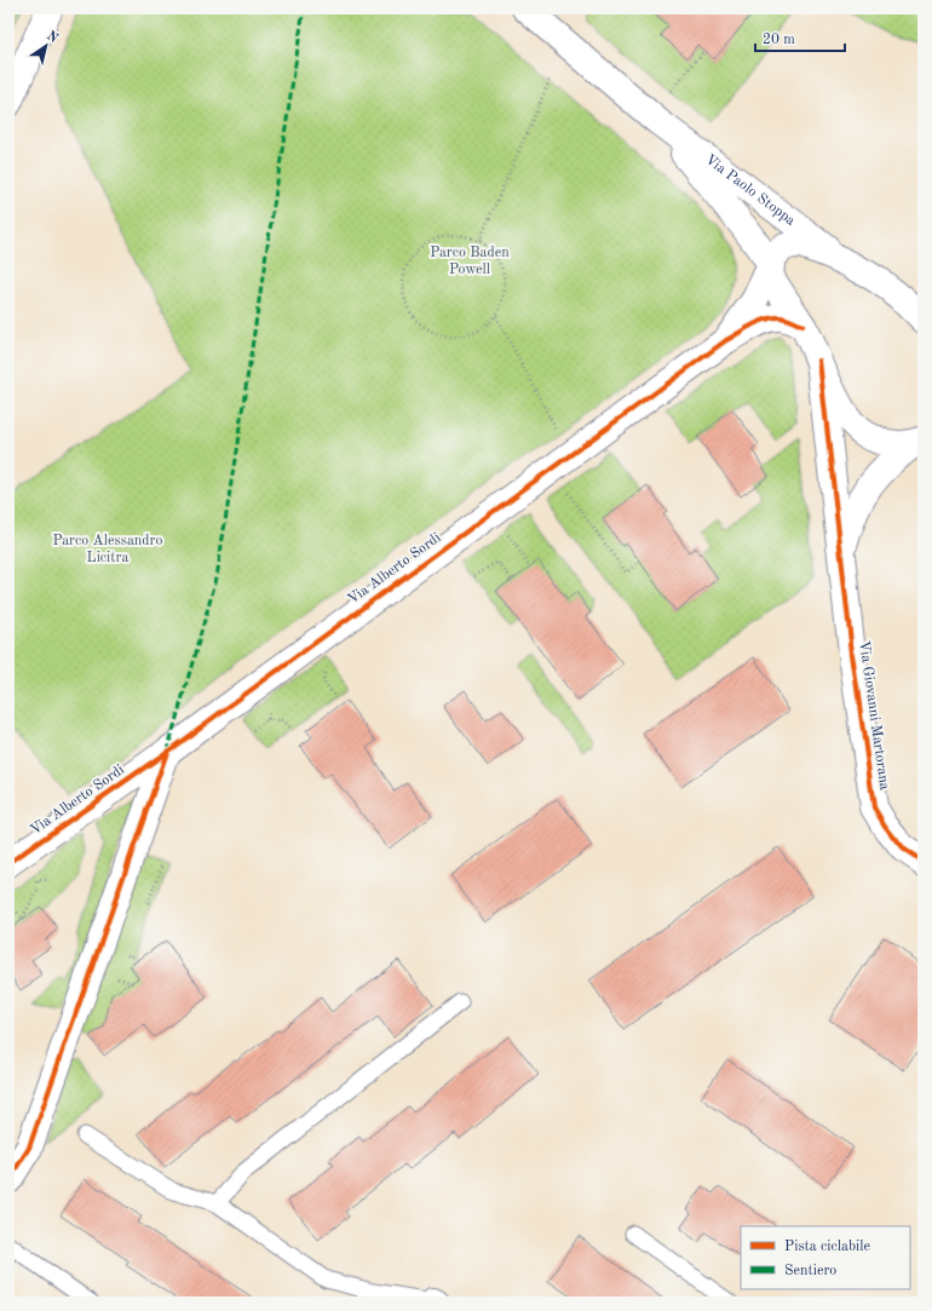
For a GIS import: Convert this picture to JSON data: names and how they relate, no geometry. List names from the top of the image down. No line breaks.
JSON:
{"streets":{"street":["Via Paolo Stoppa","Via Alberto Sordi","Via Giovanni Martorana"]},"crossings":[["Via Paolo Stoppa","Via Alberto Sordi"],["Via Paolo Stoppa","Via Giovanni Martorana"]],"parks":["Parco Baden Powell","Parco Alessandro Licitra"],"legend":["Pista ciclabile","Sentiero"],"scale_bar":"20 m","north":"top right"}
